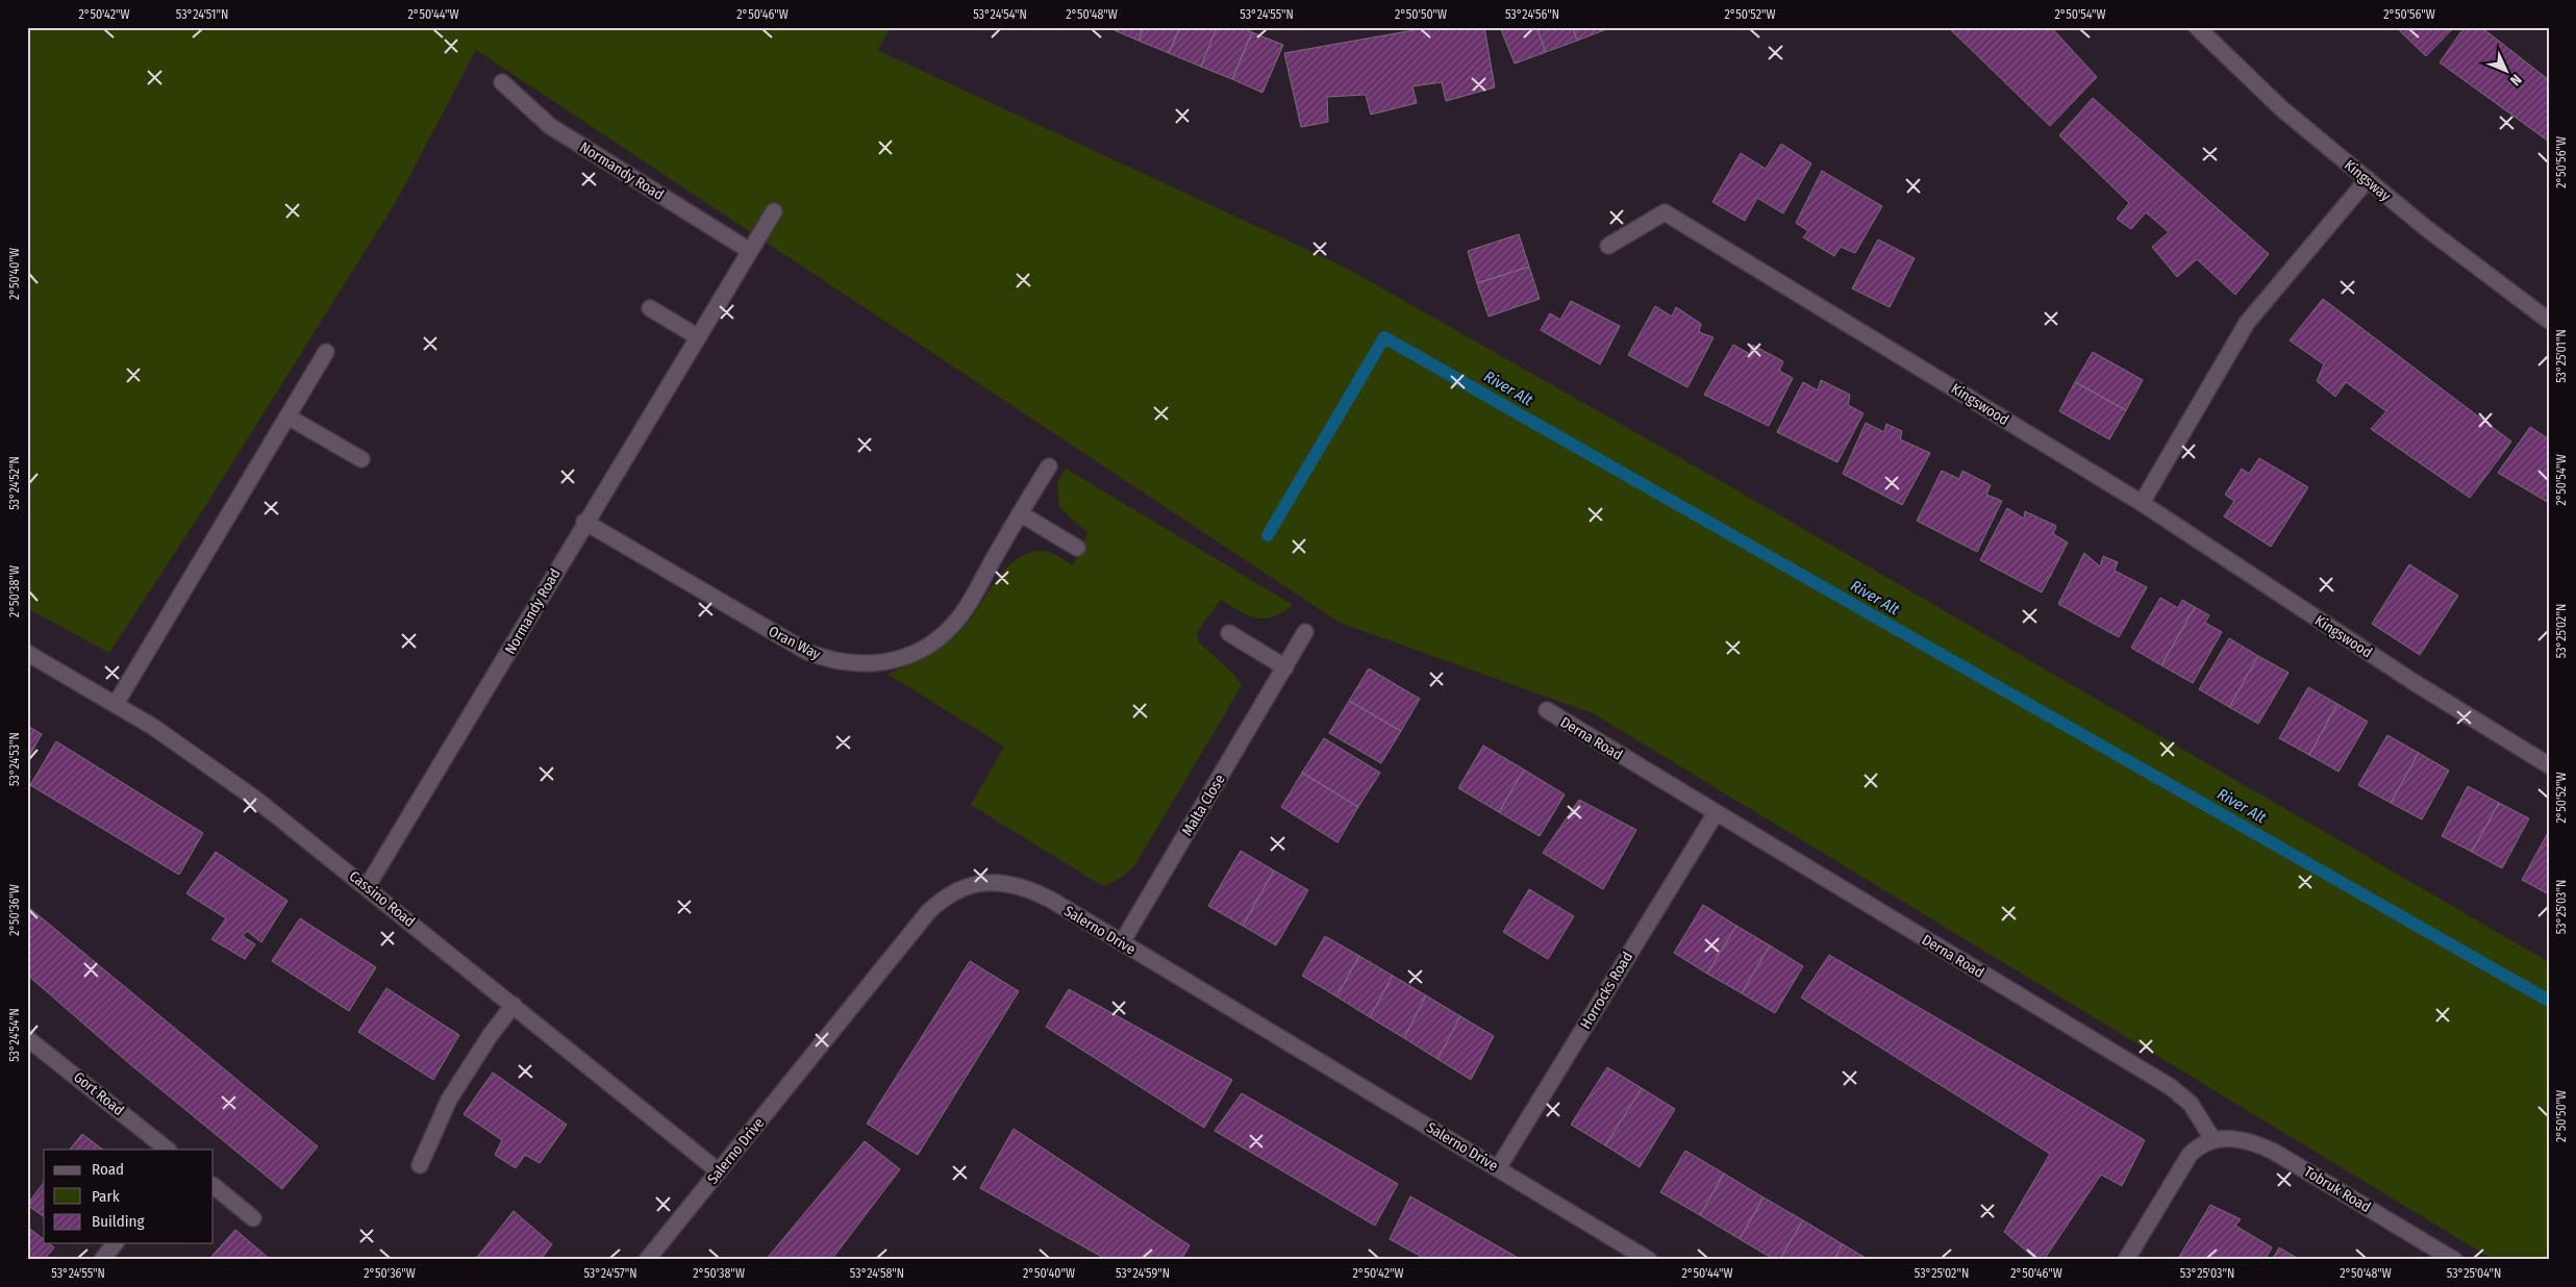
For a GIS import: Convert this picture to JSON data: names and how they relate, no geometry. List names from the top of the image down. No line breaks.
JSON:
{"streets":{"street":["Normandy Road","Kingsway","Kingswood","Oran Way","Derna Road","Malta Close","Cassino Road","Salerno Drive","Horrocks Road","Gort Road","Tobruk Road"]},"crossings":[["Normandy Road","Oran Way"],["Normandy Road","Cassino Road"],["Derna Road","Horrocks Road"],["Derna Road","Tobruk Road"],["Malta Close","Salerno Drive"],["Cassino Road","Salerno Drive"],["Salerno Drive","Horrocks Road"]],"water":["River Alt"],"legend":["Road","Park","Building"],"north":"bottom right","coordinates":["2°50'42\"W","53°24'51\"N","2°50'44\"W","2°50'46\"W","53°24'54\"N","2°50'48\"W","53°24'55\"N","2°50'50\"W","53°24'56\"N","2°50'52\"W","2°50'54\"W","2°50'56\"W","2°50'40\"W","53°25'01\"N","53°24'52\"N","2°50'38\"W","53°25'02\"N","53°24'53\"N","53°25'03\"N","2°50'36\"W","53°24'57\"N","53°24'58\"N","53°24'59\"N","53°25'04\"N"]}
